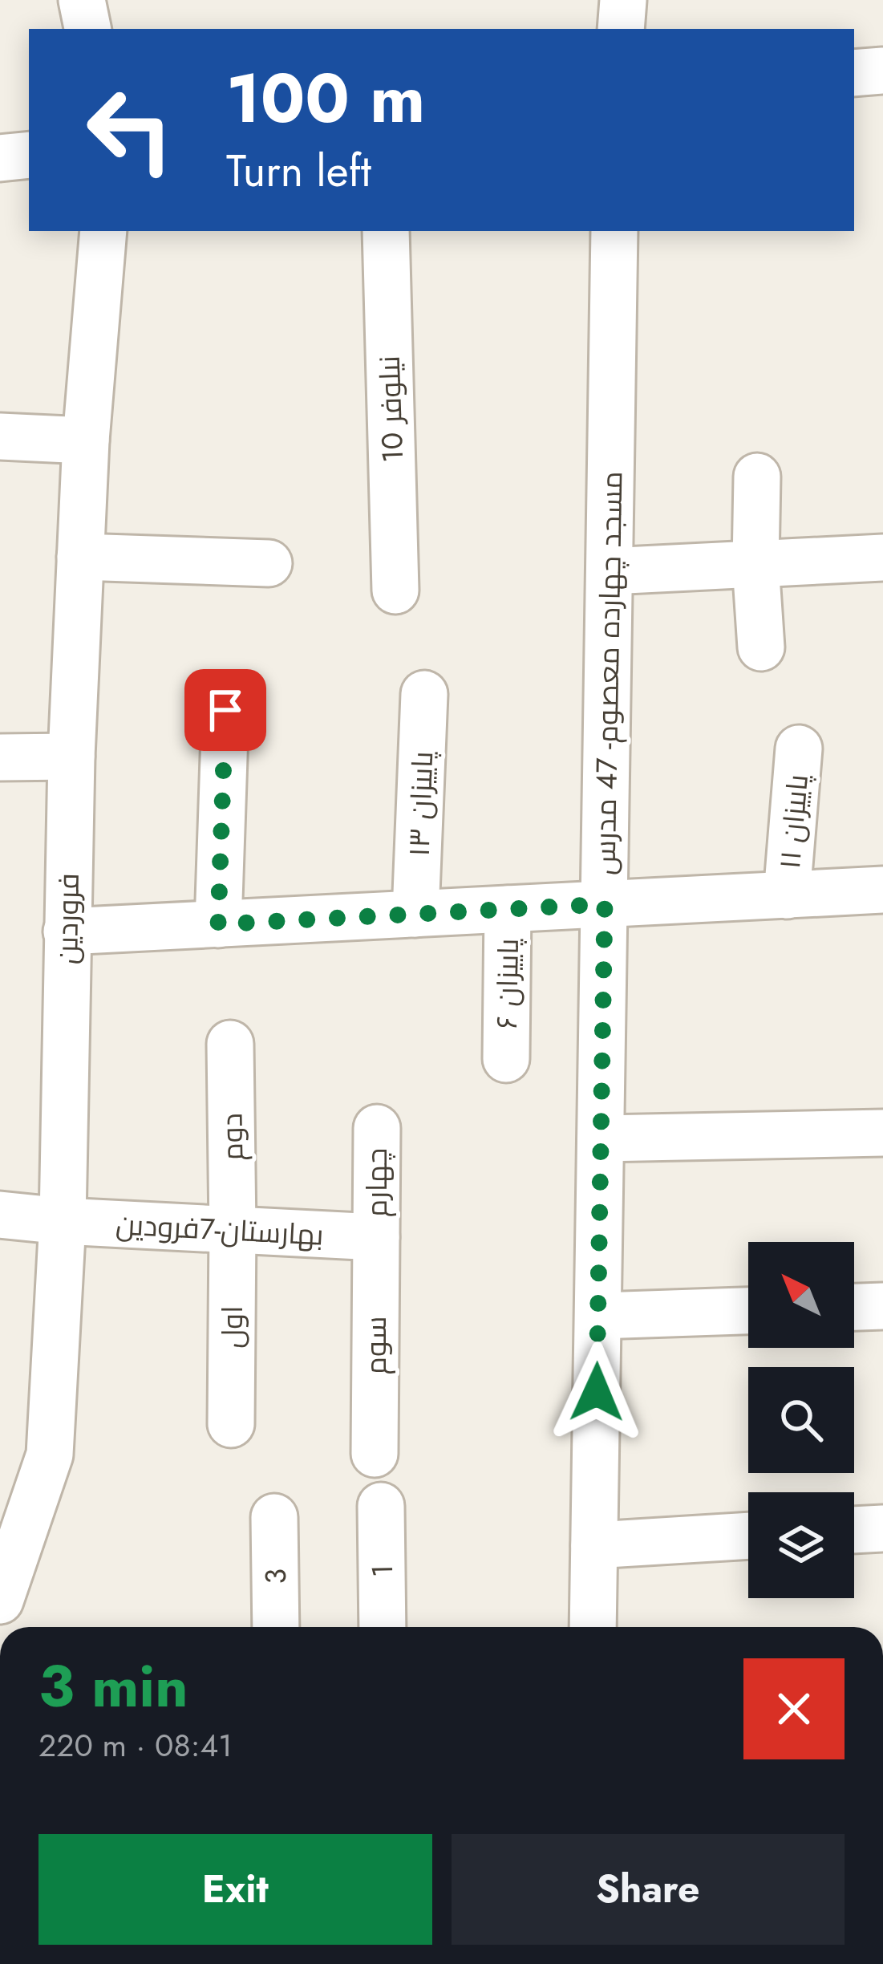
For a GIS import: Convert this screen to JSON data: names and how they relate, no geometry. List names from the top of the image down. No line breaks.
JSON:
{"streets":{"street":["نیلوفر 10","مسجد چهارده معصوم- 47 مدرس","پاییزان ۱۳","پاییزان ۱۱","فروردین","پاییزان ۶","دوم","چهارم","بهارستان-7فرودین","اول","سوم","1","3"]},"crossings":[["فروردین","بهارستان-7فرودین"],["دوم","بهارستان-7فرودین"],["دوم","اول"],["چهارم","بهارستان-7فرودین"],["چهارم","سوم"],["بهارستان-7فرودین","اول"],["بهارستان-7فرودین","سوم"]],"north":"top left","page":{"turn":["100 m","Turn left"],"heading":["3 min","220 m · 08:41"],"buttons":["Exit","Share"]}}
